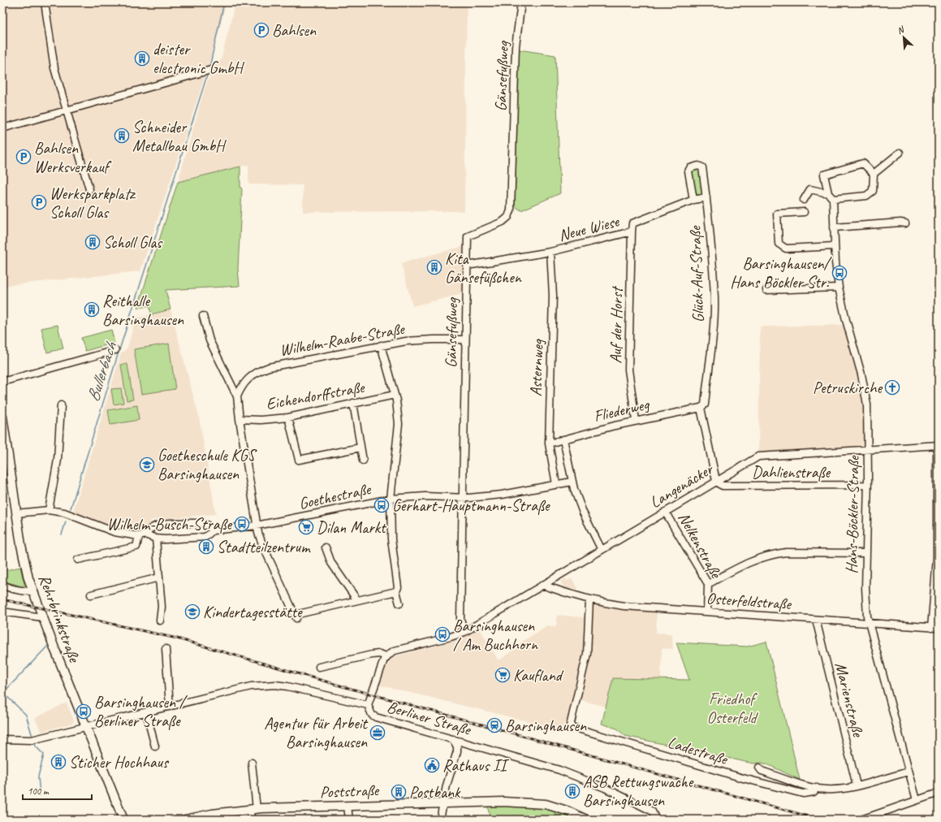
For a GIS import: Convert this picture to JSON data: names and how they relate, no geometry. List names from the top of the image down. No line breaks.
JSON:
{"streets":{"main road":["Rehrbrinkstraße","Poststraße"],"street":["Gänsefußweg","Neue Wiese","Glück-Auf-Straße","Auf der Horst","Wilhelm-Raabe-Straße","Asternweg","Eichendorffstraße","Fliederweg","Dahlienstraße","Langenäcker","Goethestraße","Hans-Böckler-Straße","Nelkenstraße","Osterfeldstraße","Marienstraße","Berliner Straße","Ladestraße"]},"crossings":[["Gänsefußweg","Neue Wiese"],["Gänsefußweg","Wilhelm-Raabe-Straße"],["Gänsefußweg","Langenäcker"],["Gänsefußweg","Goethestraße"],["Neue Wiese","Glück-Auf-Straße"],["Neue Wiese","Auf der Horst"],["Neue Wiese","Asternweg"],["Glück-Auf-Straße","Fliederweg"],["Auf der Horst","Fliederweg"],["Asternweg","Fliederweg"],["Asternweg","Goethestraße"],["Dahlienstraße","Langenäcker"],["Dahlienstraße","Hans-Böckler-Straße"],["Langenäcker","Hans-Böckler-Straße"],["Langenäcker","Nelkenstraße"],["Langenäcker","Osterfeldstraße"],["Goethestraße","Rehrbrinkstraße"],["Hans-Böckler-Straße","Osterfeldstraße"],["Nelkenstraße","Osterfeldstraße"],["Osterfeldstraße","Marienstraße"],["Osterfeldstraße","Ladestraße"],["Rehrbrinkstraße","Berliner Straße"]],"water":["Bullerbach"],"parks":["Friedhof Osterfeld"],"places":{"parking":["Bahlsen","Bahlsen Werksverkauf","Werksparkplatz Scholl Glas"],"building":["deister electronic GmbH","Schneider Metallbau GmbH","Scholl Glas","Kita Gänsefüßchen","Reithalle Barsinghausen","Stadtteilzentrum","Sticher Hochhaus","ASB Rettungswache Barsinghausen","Postbank"],"bus stop":["Barsinghausen/ Hans Böckler Str.","Gerhart-Hauptmann-Straße","Wilhelm-Busch-Straße","Barsinghausen / Am Buchhorn","Barsinghausen / Berliner Straße"],"church":["Petruskirche"],"school or university":["Goetheschule KGS Barsinghausen","Kindertagesstätte"],"supermarket":["Dilan Markt","Kaufland"],"station":["Barsinghausen"],"office":["Agentur für Arbeit Barsinghausen"],"public building":["Rathaus II"]},"scale_bar":"100 m","north":"top left"}
